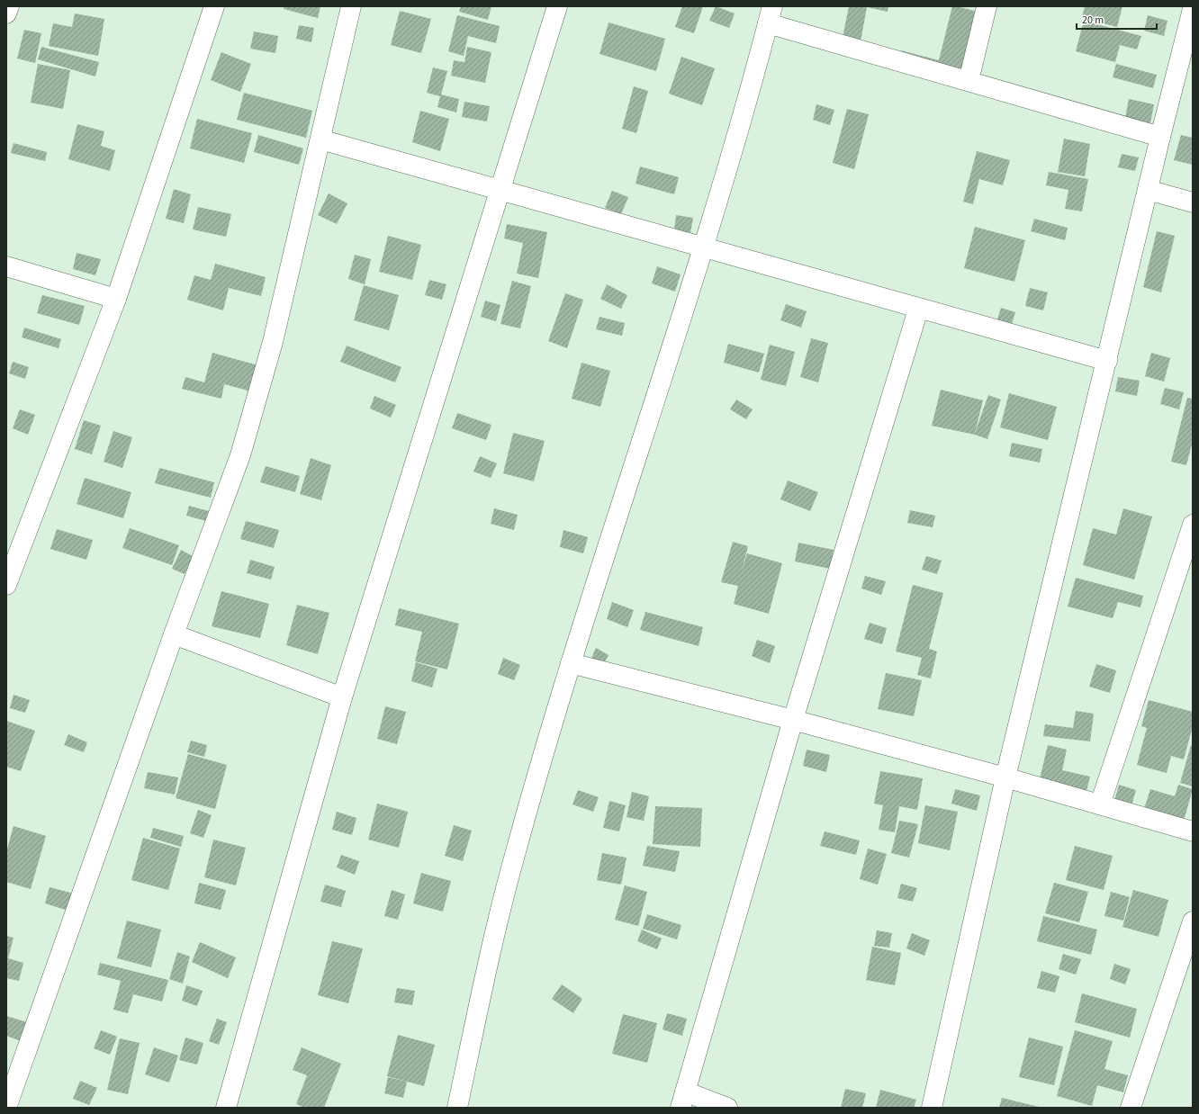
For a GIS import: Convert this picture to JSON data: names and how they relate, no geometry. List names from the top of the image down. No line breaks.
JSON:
{"scale_bar":"20 m"}
